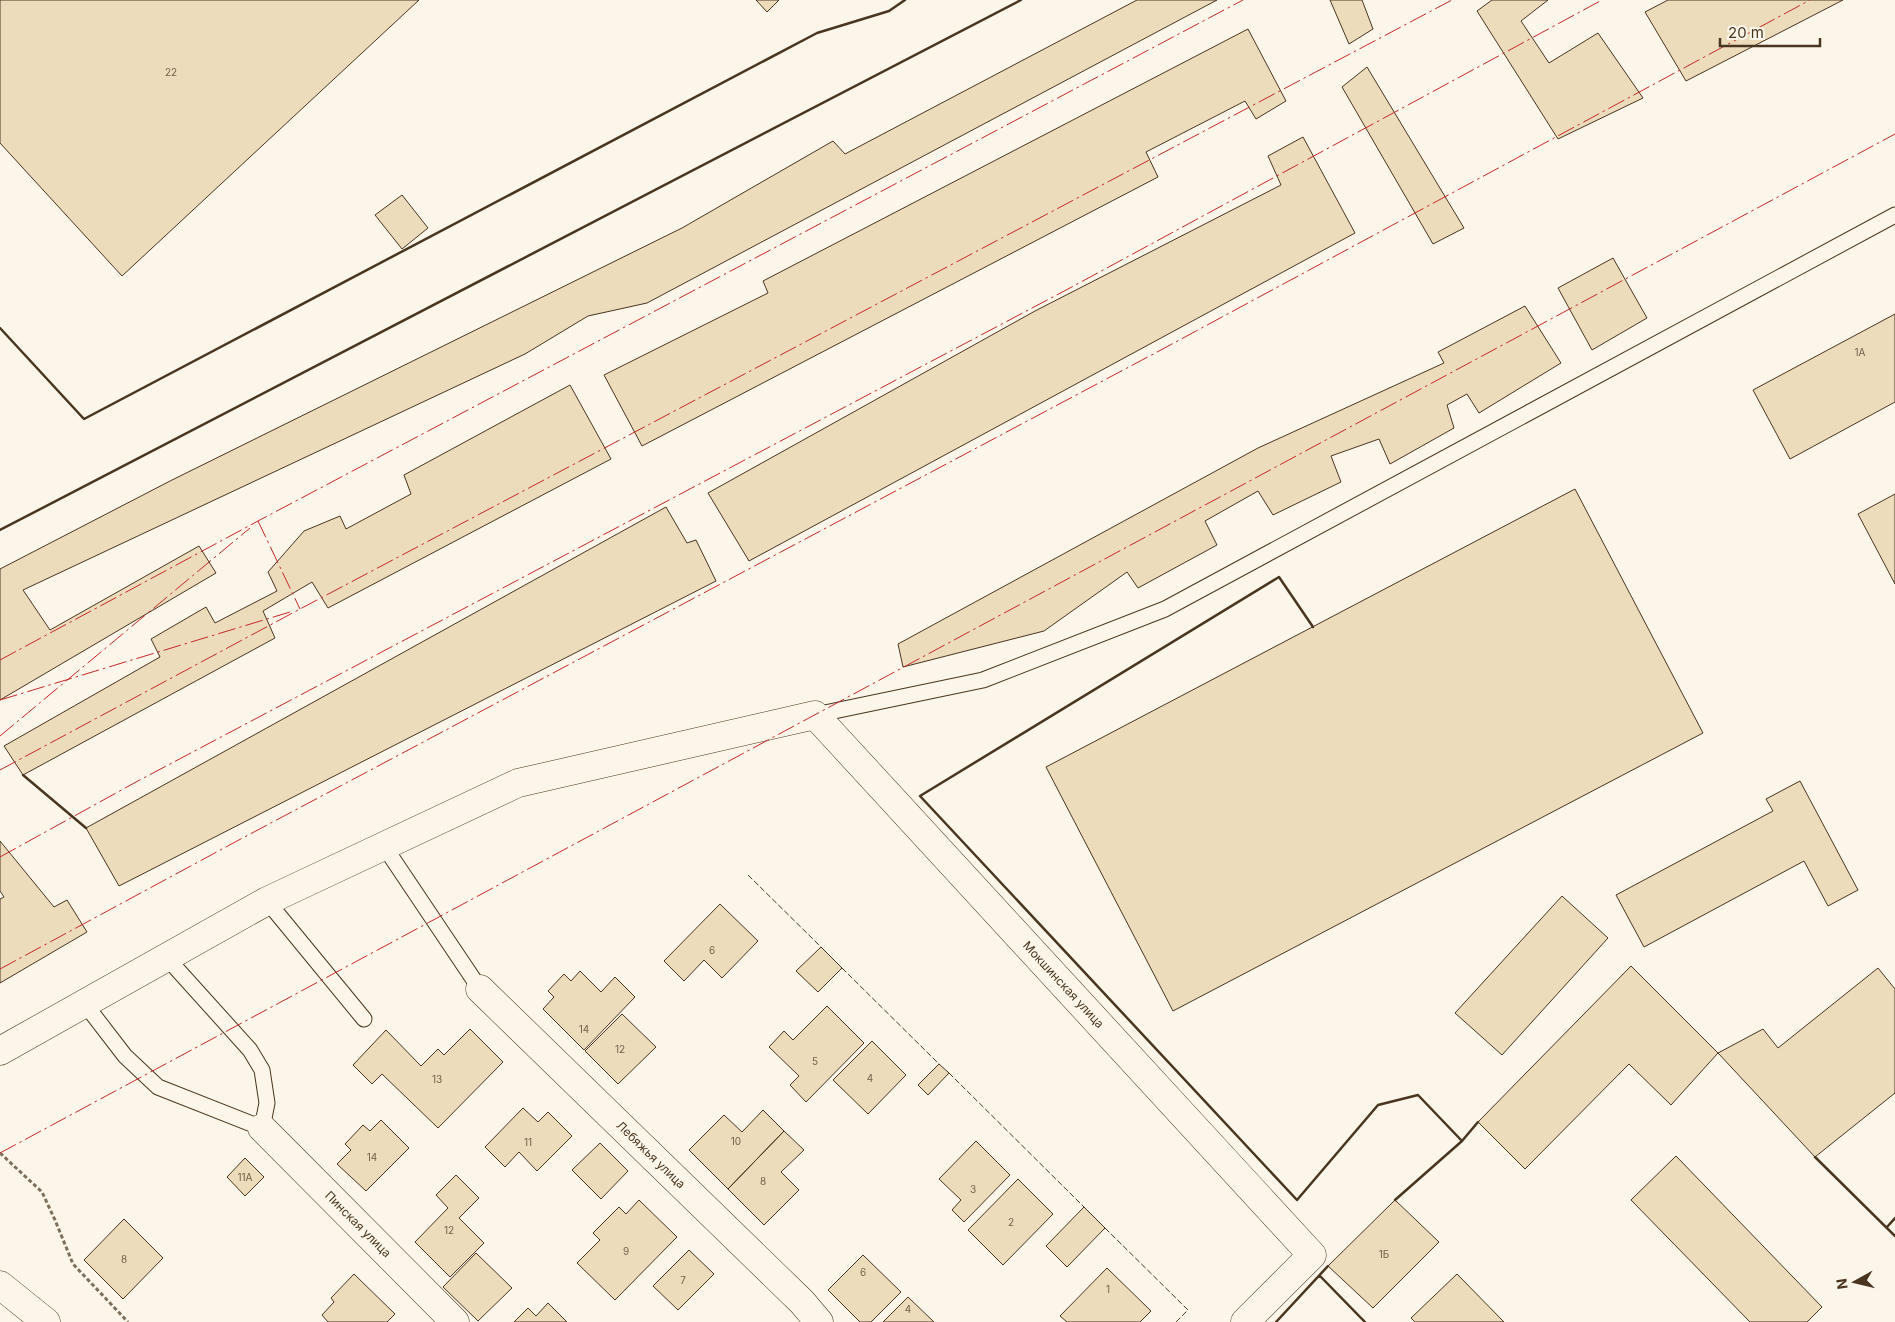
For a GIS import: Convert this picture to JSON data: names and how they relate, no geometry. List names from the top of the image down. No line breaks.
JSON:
{"streets":{"street":["Мокшинская улица","Лебяжья улица","Пинская улица"]},"house_numbers":["22","1А","6","14","12","5","4","13","10","11","14","11А","8","3","2","12","9","1Б","8","6","7","1","4"],"scale_bar":"20 m","north":"left"}
